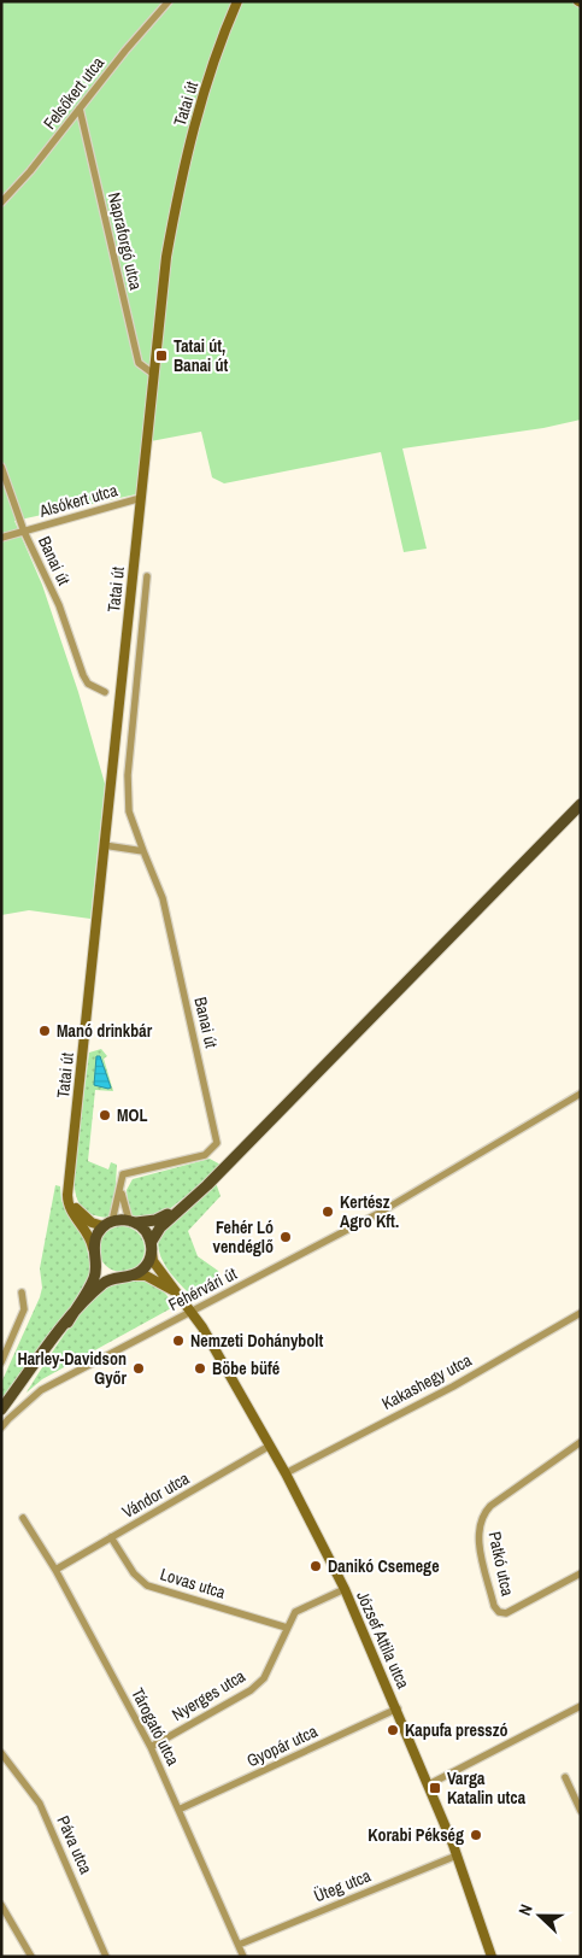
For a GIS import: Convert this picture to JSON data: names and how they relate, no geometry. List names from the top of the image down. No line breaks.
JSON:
{"streets":{"street":["Felsőkert utca","Tatai út","Napraforgó utca","Alsókert utca","Banai út","Fehérvári út","Kakashegy utca","Vándor utca","Patkó utca","Lovas utca","József Attila utca","Nyerges utca","Tárogató utca","Gyopár utca","Páva utca","Üteg utca"]},"crossings":[["Felsőkert utca","Napraforgó utca"],["Tatai út","Napraforgó utca"],["Tatai út","Alsókert utca"],["Tatai út","Banai út"],["Tatai út","József Attila utca"],["Alsókert utca","Banai út"],["Fehérvári út","József Attila utca"],["Kakashegy utca","József Attila utca"],["Vándor utca","Lovas utca"],["Vándor utca","József Attila utca"],["Vándor utca","Tárogató utca"],["Lovas utca","Nyerges utca"],["József Attila utca","Nyerges utca"],["József Attila utca","Gyopár utca"],["József Attila utca","Üteg utca"],["Nyerges utca","Tárogató utca"],["Tárogató utca","Gyopár utca"],["Tárogató utca","Üteg utca"]],"places":{"transit":["Tatai út, Banai út","Varga Katalin utca"],"other":["Manó drinkbár","MOL","Kertész Agro Kft.","Fehér Ló vendéglő","Nemzeti Dohánybolt","Harley-Davidson Győr","Böbe büfé","Danikó Csemege","Kapufa presszó","Korabi Pékség"]},"north":"left"}
